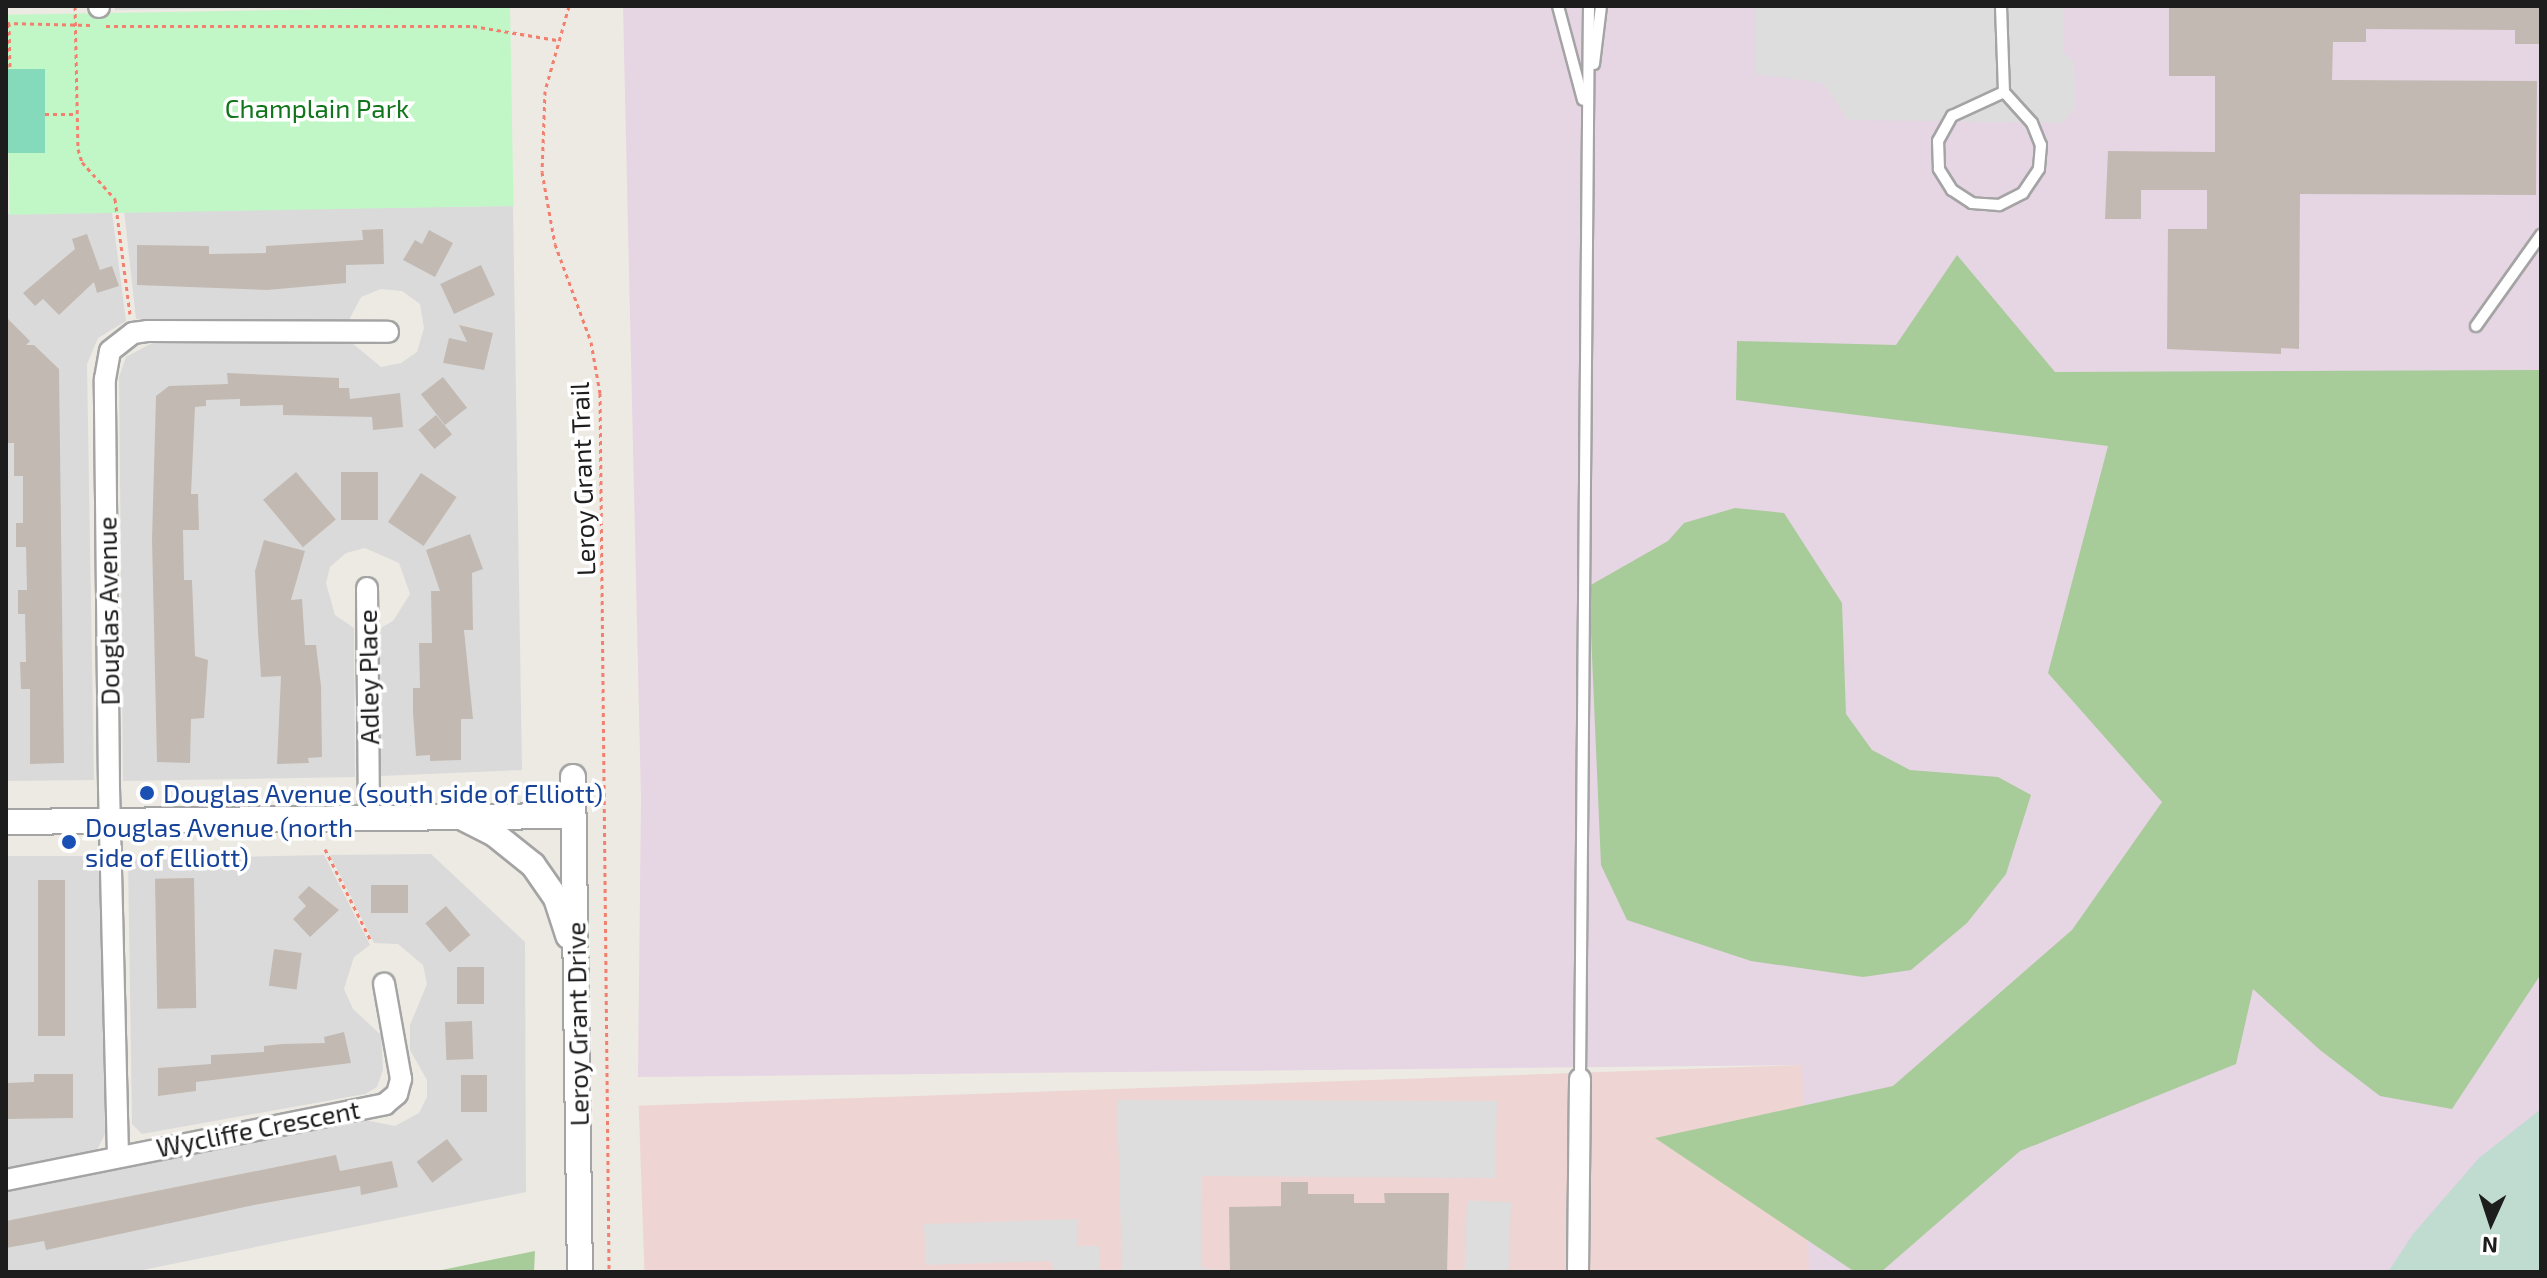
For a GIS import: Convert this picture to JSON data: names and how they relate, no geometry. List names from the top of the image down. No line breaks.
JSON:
{"streets":{"street":["Douglas Avenue","Adley Place","Leroy Grant Drive","Wycliffe Crescent"],"path":["Leroy Grant Trail"]},"crossings":[["Douglas Avenue","Wycliffe Crescent"]],"parks":["Champlain Park"],"places":["Douglas Avenue (south side of Elliott)","Douglas Avenue (north side of Elliott)"],"north":"bottom"}
